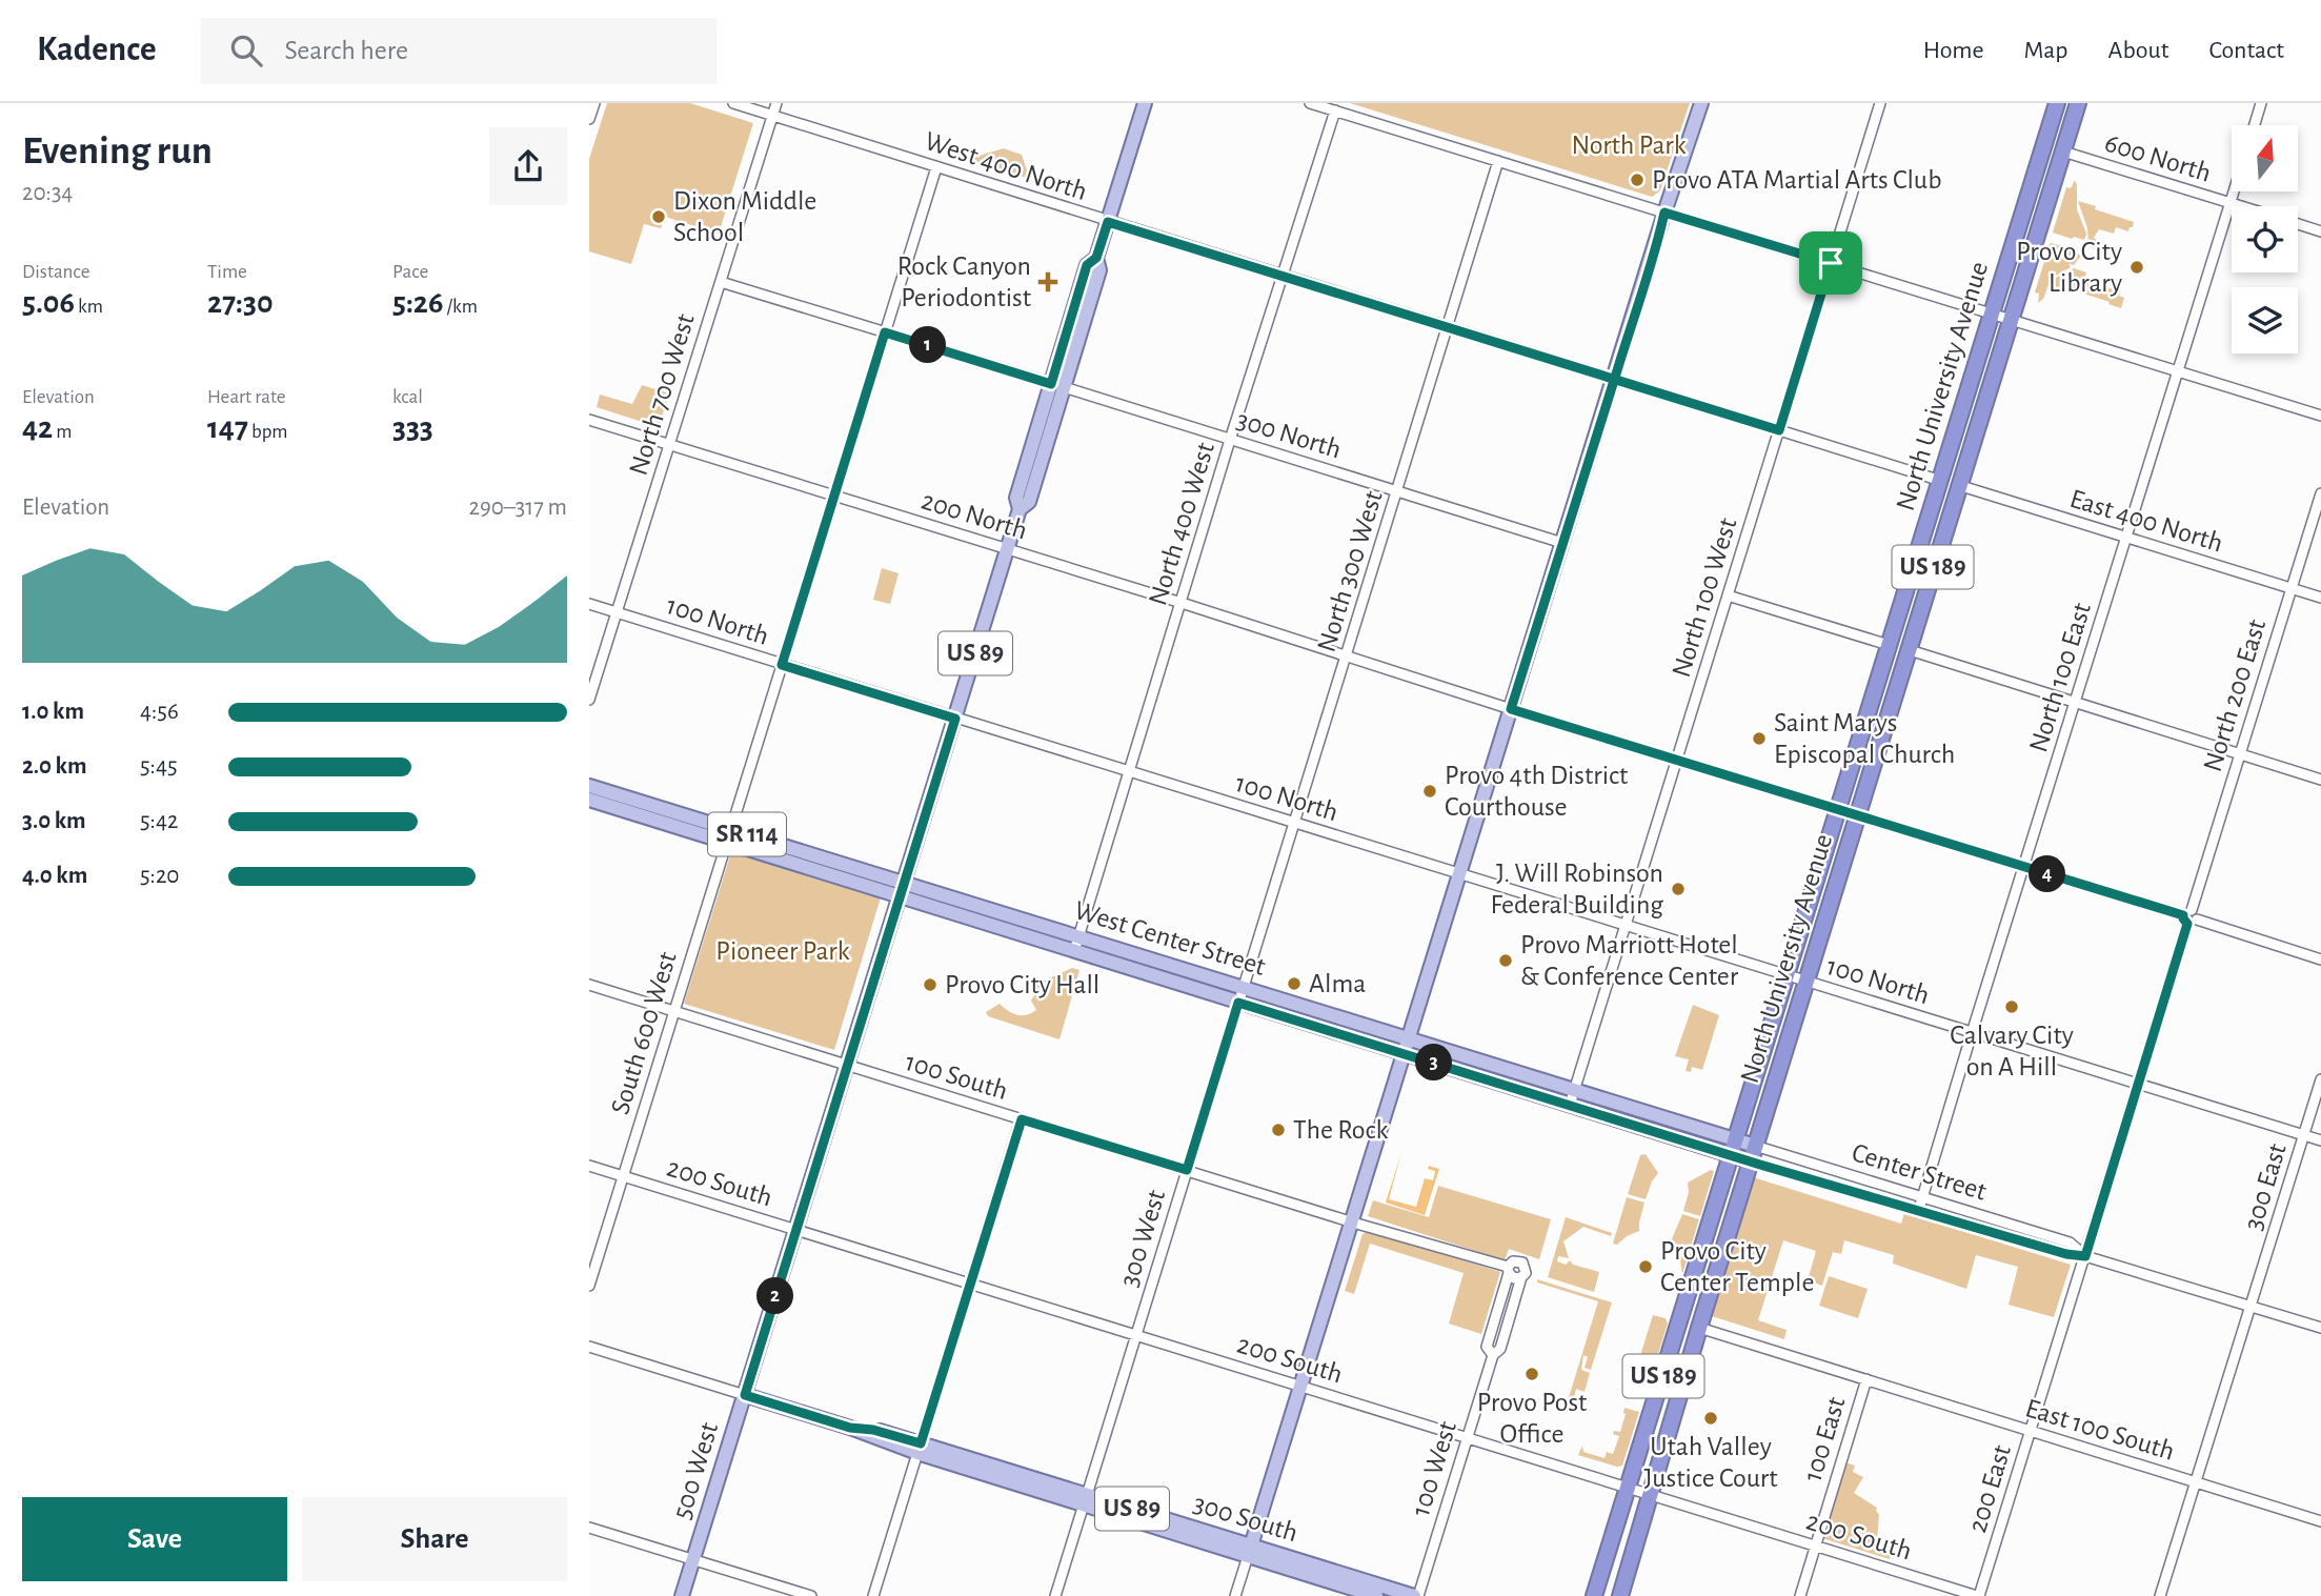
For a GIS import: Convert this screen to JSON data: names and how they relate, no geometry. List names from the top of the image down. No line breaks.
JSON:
{"streets":{"highway":["North University Avenue","US 189"],"main road":["US 89","SR 114","West Center Street","Center Street","500 West","300 South"],"street":["600 North","West 400 North","North 700 West","300 North","200 North","East 400 North","North 400 West","North 300 West","North 100 West","100 North","North 100 East","North 200 East","South 600 West","100 South","200 South","300 East","300 West","East 100 South","100 East","100 West","200 East"]},"crossings":[["600 North","North University Avenue"],["600 North","North 100 East"],["West 400 North","North University Avenue"],["West 400 North","North 700 West"],["West 400 North","North 400 West"],["West 400 North","North 300 West"],["West 400 North","North 100 West"],["West 400 North","US 89"],["West 400 North","South 600 West"],["North University Avenue","East 400 North"],["North University Avenue","US 189"],["North University Avenue","100 North"],["North University Avenue","West Center Street"],["North University Avenue","Center Street"],["North 700 West","300 North"],["North 700 West","200 North"],["North 700 West","100 North"],["300 North","North 400 West"],["300 North","North 300 West"],["300 North","US 89"],["300 North","South 600 West"],["200 North","North 400 West"],["200 North","North 300 West"],["200 North","North 100 West"],["200 North","US 89"],["200 North","South 600 West"],["East 400 North","North 100 East"],["East 400 North","North 200 East"],["North 400 West","100 North"],["North 400 West","West Center Street"],["US 189","West Center Street"],["US 189","Center Street"],["US 189","200 South"],["North 300 West","100 North"],["North 300 West","West Center Street"],["North 300 West","300 West"],["North 100 West","100 North"],["North 100 West","West Center Street"],["100 North","US 89"],["100 North","North 100 East"],["100 North","North 200 East"],["100 North","South 600 West"],["100 North","300 East"],["US 89","West Center Street"],["US 89","500 West"],["North 100 East","Center Street"],["North 200 East","Center Street"],["North 200 East","200 East"],["West Center Street","South 600 West"],["West Center Street","Center Street"],["West Center Street","300 West"],["West Center Street","500 West"],["South 600 West","100 South"],["South 600 West","200 South"],["100 South","300 West"],["100 South","500 West"],["Center Street","300 East"],["Center Street","200 East"],["200 South","300 West"],["200 South","100 East"],["200 South","100 West"],["200 South","500 West"],["200 South","200 East"],["300 East","East 100 South"],["300 West","300 South"],["East 100 South","100 East"],["East 100 South","200 East"],["100 West","300 South"],["500 West","300 South"]],"parks":["North Park","Pioneer Park"],"places":{"other":["Provo ATA Martial Arts Club","Dixon Middle School","Provo City Library","Saint Marys Episcopal Church","Provo 4th District Courthouse","J. Will Robinson Federal Building","Provo Marriott Hotel & Conference Center","Alma","Provo City Hall","Calvary City on A Hill","The Rock","Provo City Center Temple","Provo Post Office","Utah Valley Justice Court"],"health":["Rock Canyon Periodontist"]},"north":"top","page":{"header":"Kadence","search":"Search here","nav":["Home","Map","About","Contact"],"heading":["Evening run","20:34"],"stats":[["Distance","5.06 km"],["Time","27:30"],["Pace","5:26 /km"],["Elevation","42 m"],["Heart rate","147 bpm"],["kcal","333"]],"pins":["1","4","3","2"],"chart":["Elevation","290–317 m"],"list":[{"name":"1.0 km","note":"4:56"},{"name":"2.0 km","note":"5:45"},{"name":"3.0 km","note":"5:42"},{"name":"4.0 km","note":"5:20"}],"buttons":["Save","Share"]}}
